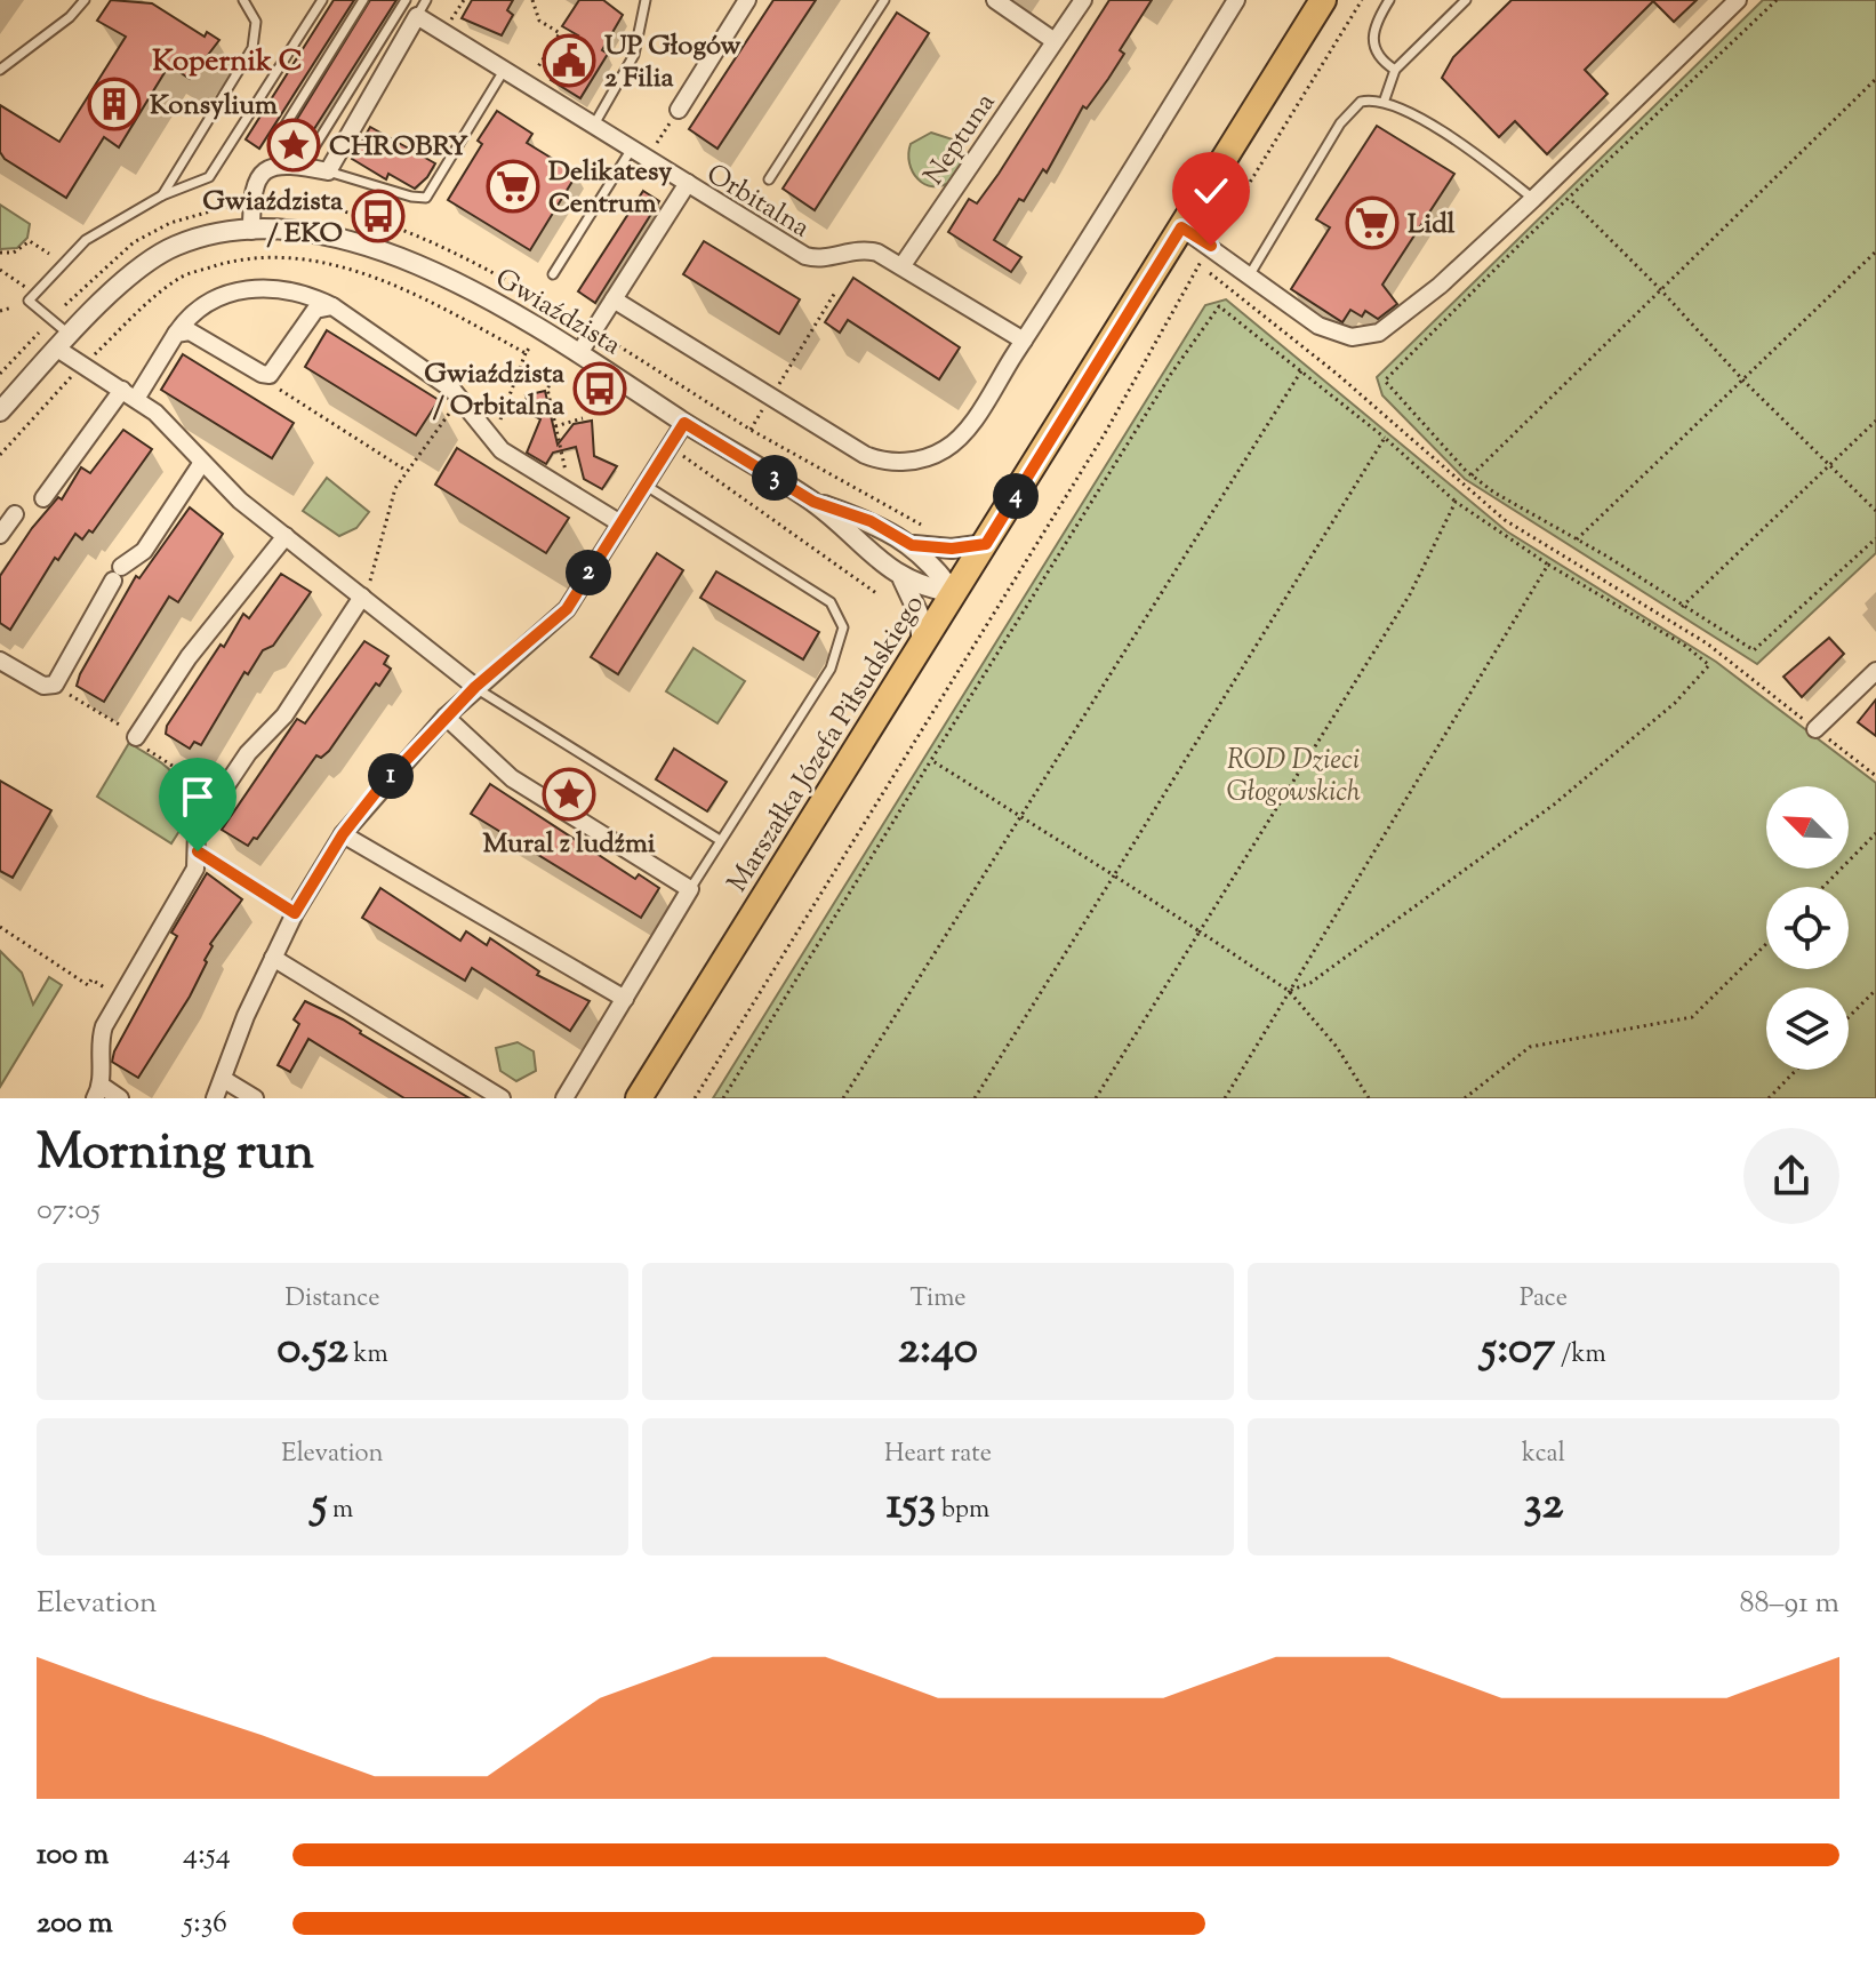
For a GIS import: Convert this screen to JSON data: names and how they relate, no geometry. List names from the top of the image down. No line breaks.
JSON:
{"streets":{"main road":["Marszałka Józefa Piłsudskiego"],"street":["Neptuna","Orbitalna","Gwiaździsta"]},"crossings":[["Neptuna","Orbitalna"],["Orbitalna","Gwiaździsta"],["Gwiaździsta","Marszałka Józefa Piłsudskiego"]],"districts":["Kopernik C"],"parks":["ROD Dzieci Głogowskich"],"places":{"public building":["UP Głogów 2 Filia"],"building":["Konsylium"],"place":["CHROBRY","Mural z ludźmi"],"supermarket":["Delikatesy Centrum","Lidl"],"bus stop":["Gwiaździsta / EKO","Gwiaździsta / Orbitalna"]},"north":"top left","page":{"pins":["3","4","2","1"],"heading":["Morning run","07:05"],"stats":[["Distance","0.52 km"],["Time","2:40"],["Pace","5:07 /km"],["Elevation","5 m"],["Heart rate","153 bpm"],["kcal","32"]],"chart":["Elevation","88–91 m"],"list":[{"name":"100 m","note":"4:54"},{"name":"200 m","note":"5:36"}]}}
